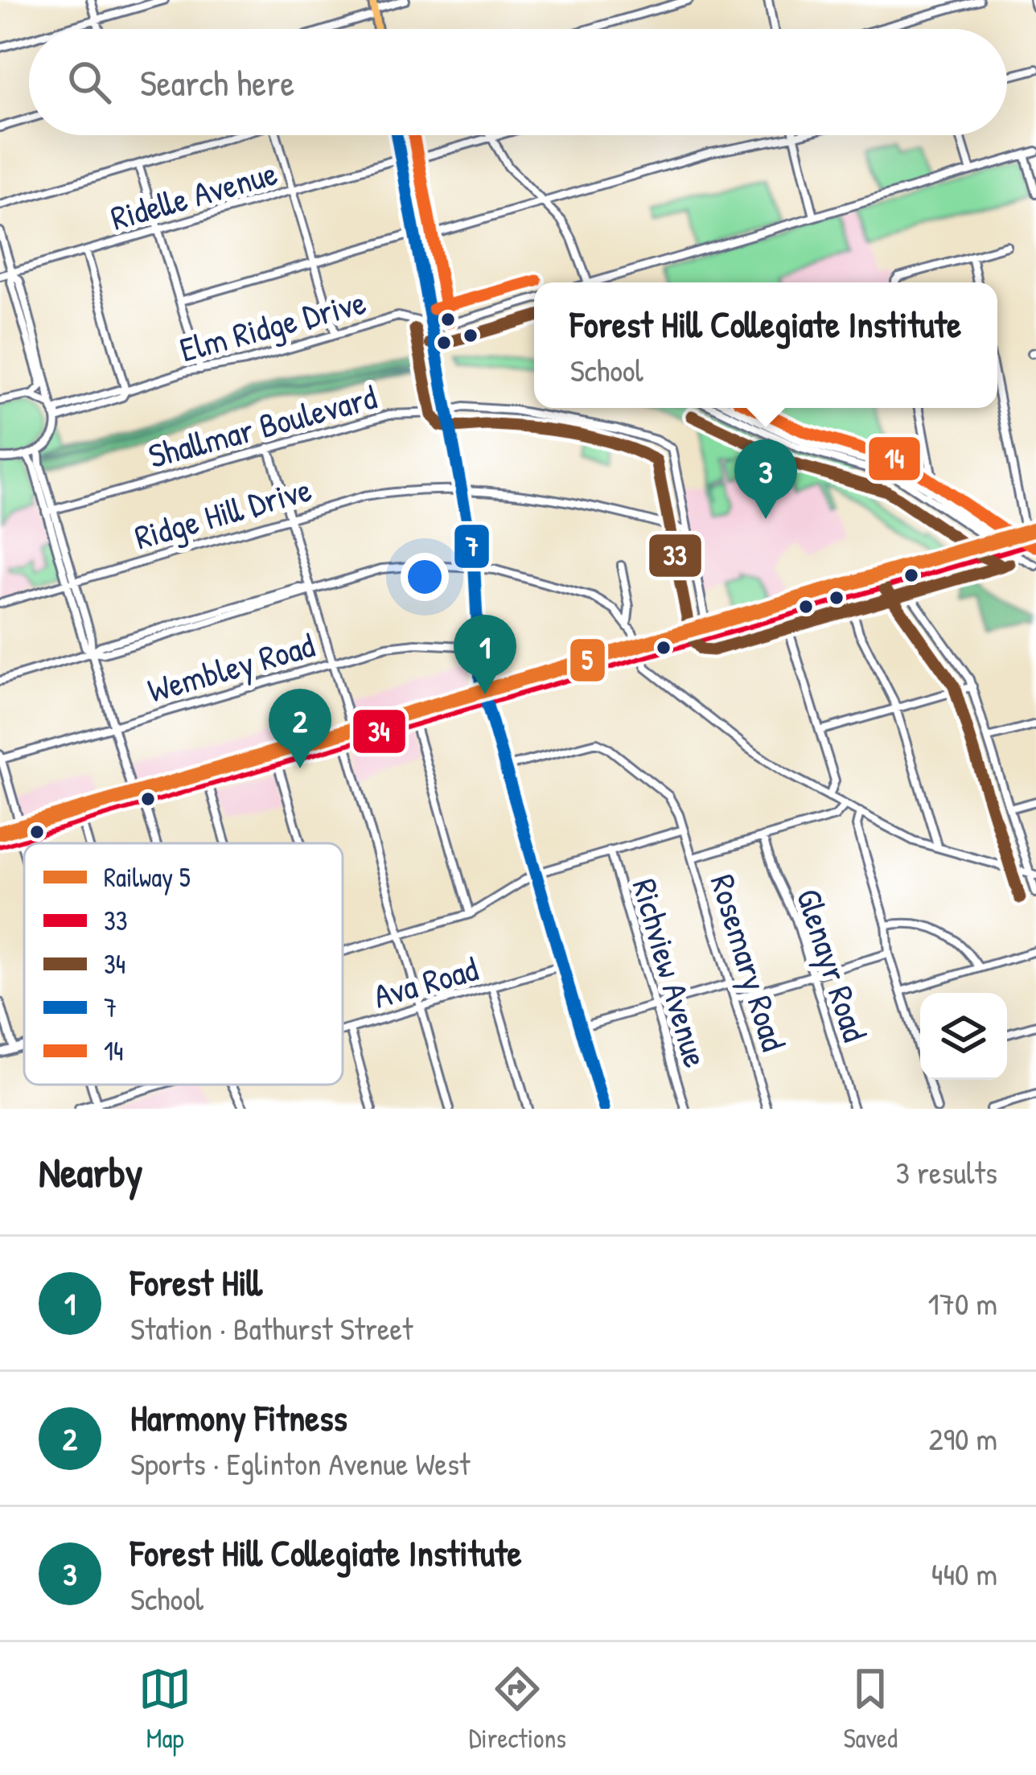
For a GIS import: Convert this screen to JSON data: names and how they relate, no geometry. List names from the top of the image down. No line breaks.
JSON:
{"streets":{"street":["Ridelle Avenue","Elm Ridge Drive","Shallmar Boulevard","Ridge Hill Drive","Wembley Road","Rosemary Road","Glenayr Road","Richview Avenue","Ava Road"]},"crossings":[["Shallmar Boulevard","Ridge Hill Drive"]],"lines":["transit line 7","transit line 14","transit line 33","rail line 5","transit line 34"],"legend":["Railway 5","33","34","7","14"],"page":{"search":"Search here","popup":["Forest Hill Collegiate Institute","School"],"pins":["3","1","2"],"heading":["Nearby","3 results"],"list":[{"mark":"1","name":"Forest Hill","note":"Station · Bathurst Street","value":"170 m"},{"mark":"2","name":"Harmony Fitness","note":"Sports · Eglinton Avenue West","value":"290 m"},{"mark":"3","name":"Forest Hill Collegiate Institute","note":"School","value":"440 m"}],"nav":["Map","Directions","Saved"]}}
